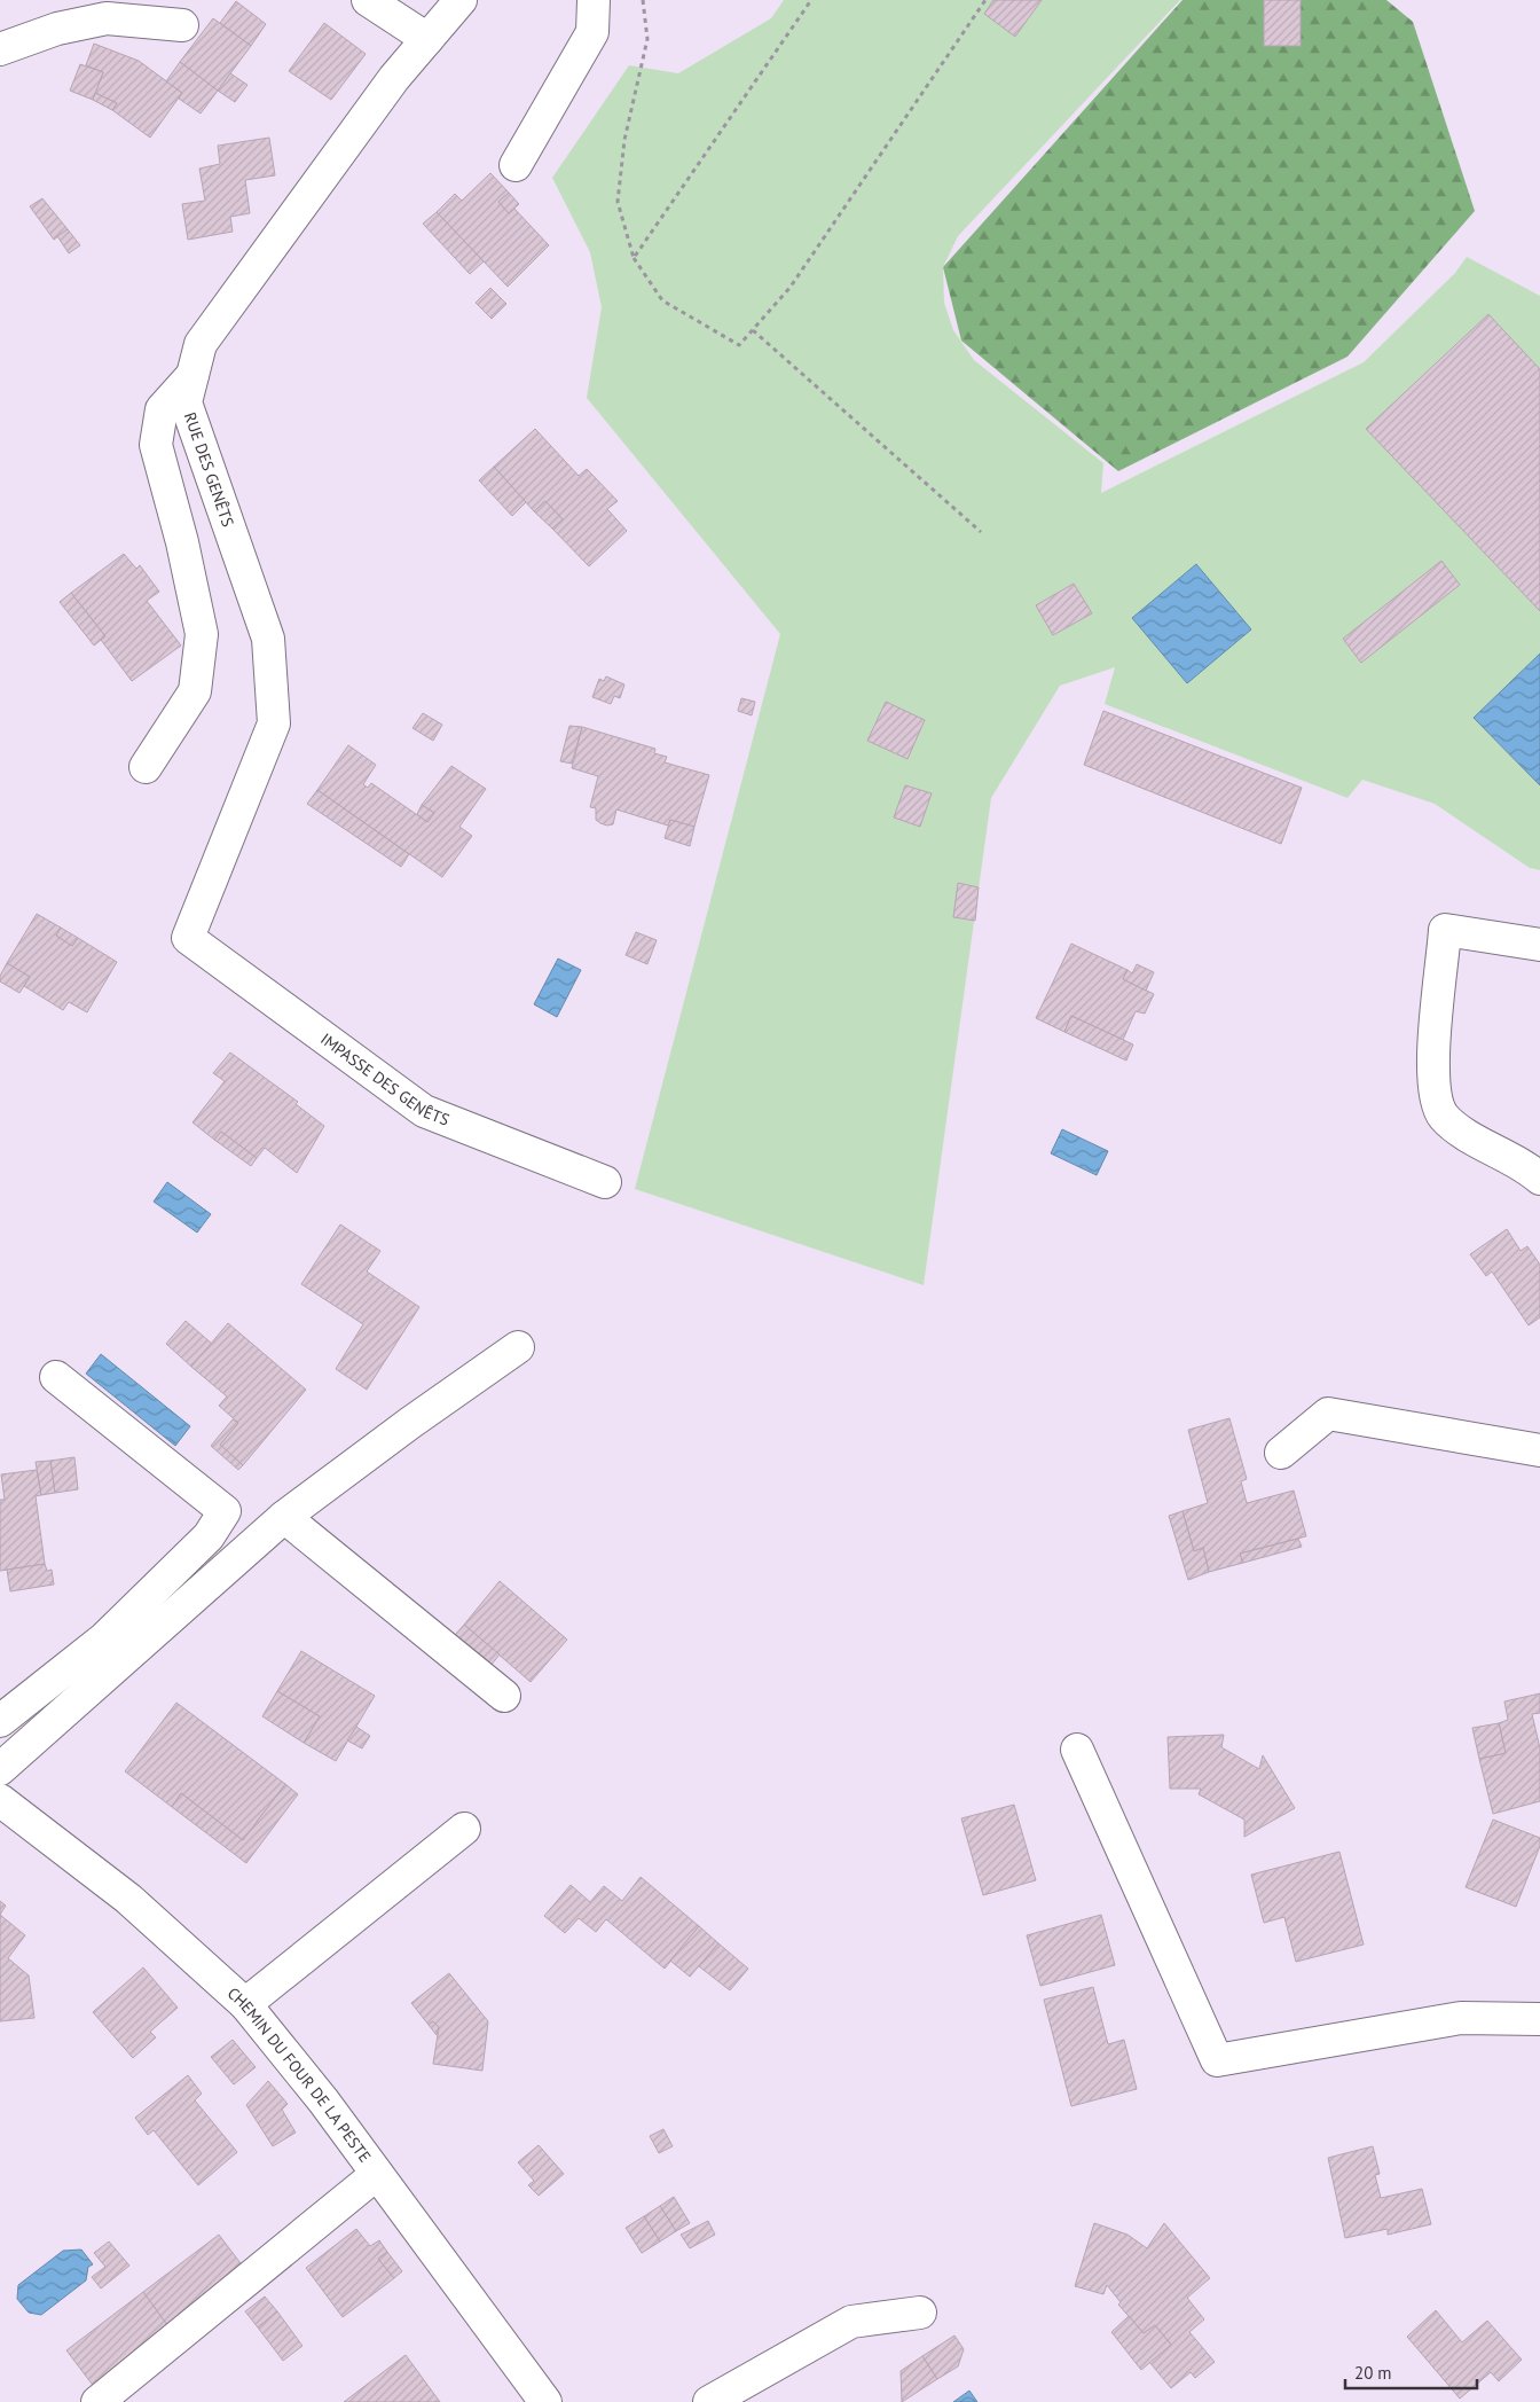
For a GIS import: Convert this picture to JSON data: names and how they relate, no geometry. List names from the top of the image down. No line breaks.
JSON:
{"streets":{"street":["RUE DES GENÊTS","IMPASSE DES GENÊTS","CHEMIN DU FOUR DE LA PESTE"]},"crossings":[["RUE DES GENÊTS","IMPASSE DES GENÊTS"]],"scale_bar":"20 m"}
